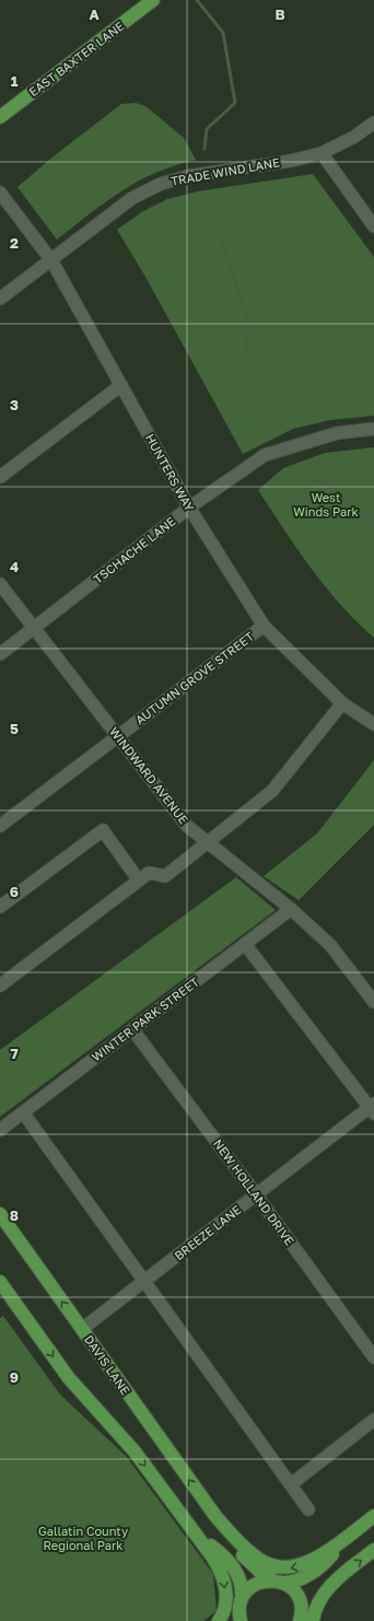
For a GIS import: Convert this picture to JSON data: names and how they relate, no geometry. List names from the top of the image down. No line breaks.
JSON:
{"streets":{"main road":["EAST BAXTER LANE","DAVIS LANE"],"street":["TRADE WIND LANE","HUNTERS WAY","TSCHACHE LANE","AUTUMN GROVE STREET","WINDWARD AVENUE","WINTER PARK STREET","NEW HOLLAND DRIVE","BREEZE LANE"]},"crossings":[["TRADE WIND LANE","HUNTERS WAY"],["HUNTERS WAY","TSCHACHE LANE"],["HUNTERS WAY","AUTUMN GROVE STREET"],["TSCHACHE LANE","WINDWARD AVENUE"],["AUTUMN GROVE STREET","WINDWARD AVENUE"],["WINDWARD AVENUE","WINTER PARK STREET"],["WINTER PARK STREET","NEW HOLLAND DRIVE"],["NEW HOLLAND DRIVE","BREEZE LANE"],["BREEZE LANE","DAVIS LANE"]],"parks":["West Winds Park","Gallatin County Regional Park"],"grid":{"columns":["A","B"],"rows":["1","2","3","4","5","6","7","8","9"]}}
